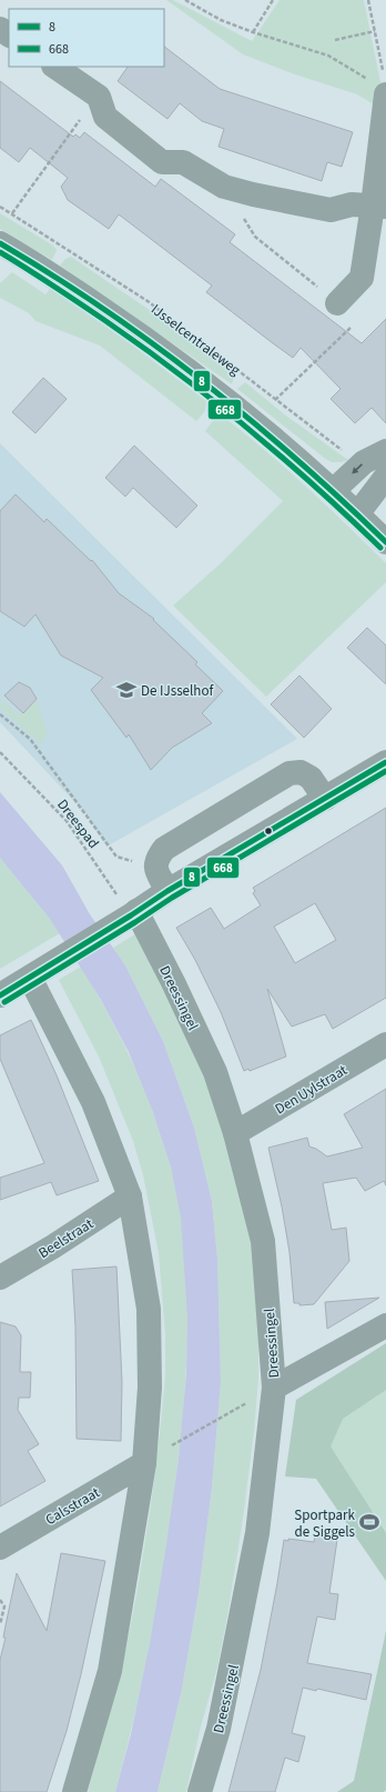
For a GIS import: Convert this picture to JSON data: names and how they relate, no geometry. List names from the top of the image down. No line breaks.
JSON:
{"streets":{"street":["IJsselcentraleweg","Dreessingel","Den Uylstraat","Beelstraat","Calsstraat"],"path":["Dreespad"]},"crossings":[["Dreespad","Dreessingel"],["Dreessingel","Den Uylstraat"]],"places":{"school or university":["De IJsselhof"],"sports":["Sportpark de Siggels"]},"lines":["transit line 8","transit line 668"],"legend":["8","668"]}
